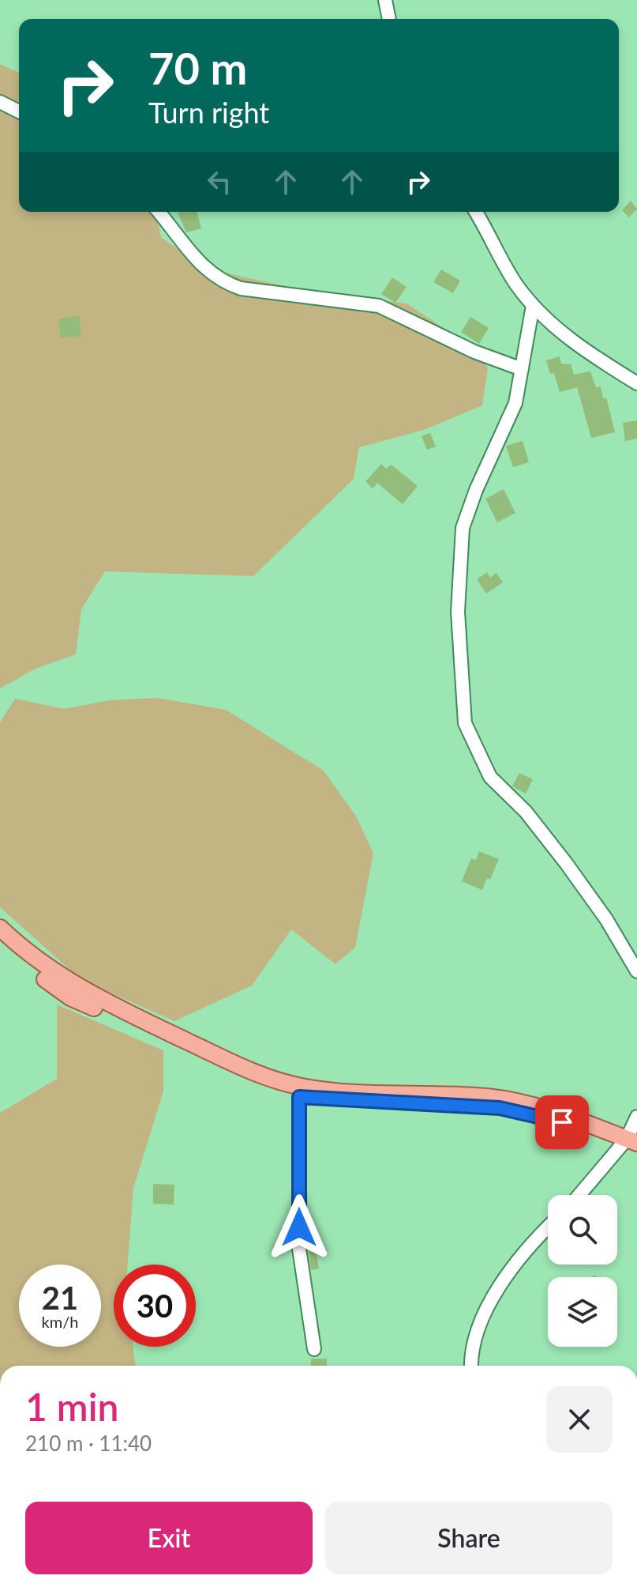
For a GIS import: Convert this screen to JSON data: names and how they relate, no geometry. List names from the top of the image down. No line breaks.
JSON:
{"page":{"turn":["70 m","Turn right"],"speed":"21 km/h","limit":"30","heading":["1 min","210 m · 11:40"],"buttons":["Exit","Share"]}}
